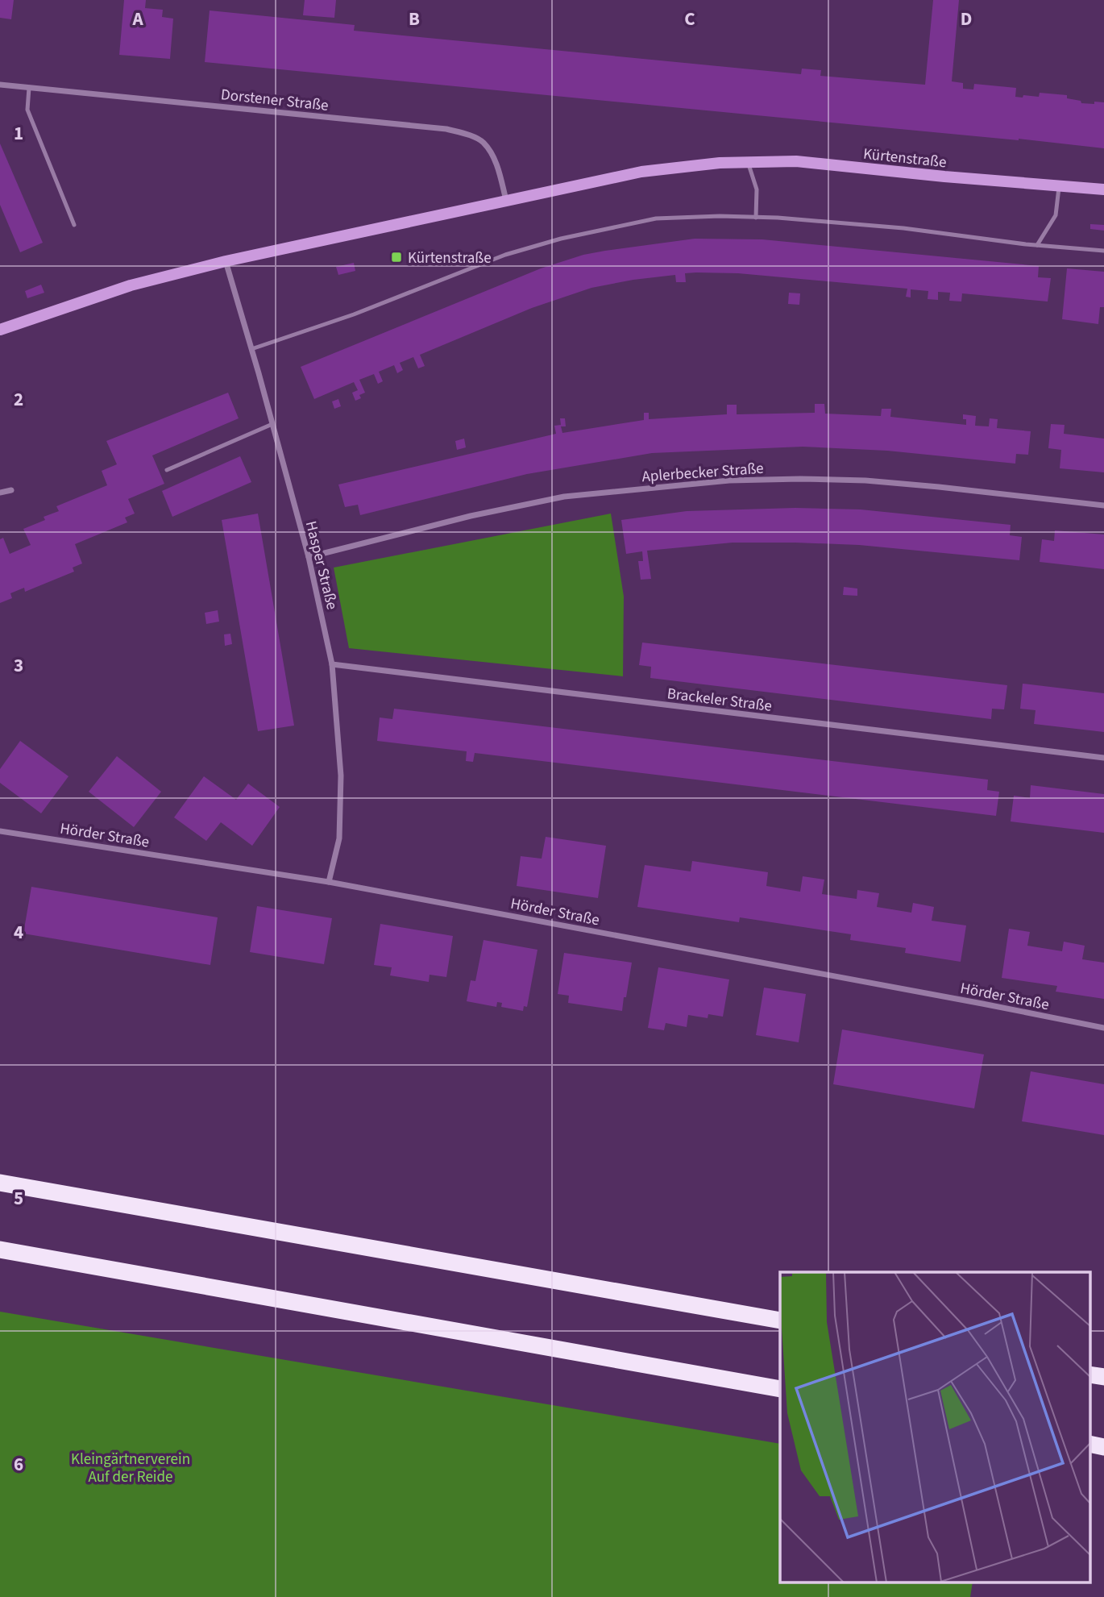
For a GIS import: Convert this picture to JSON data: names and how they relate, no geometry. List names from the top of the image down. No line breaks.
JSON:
{"streets":{"main road":["Kürtenstraße"],"street":["Dorstener Straße","Aplerbecker Straße","Hasper Straße","Brackeler Straße","Hörder Straße"]},"crossings":[["Dorstener Straße","Kürtenstraße"],["Kürtenstraße","Hasper Straße"],["Aplerbecker Straße","Hasper Straße"],["Hasper Straße","Brackeler Straße"],["Hasper Straße","Hörder Straße"]],"parks":["Kleingärtnerverein Auf der Reide"],"places":{"transit":["Kürtenstraße"]},"grid":{"columns":["A","B","C","D"],"rows":["1","2","3","4","5","6"]}}
